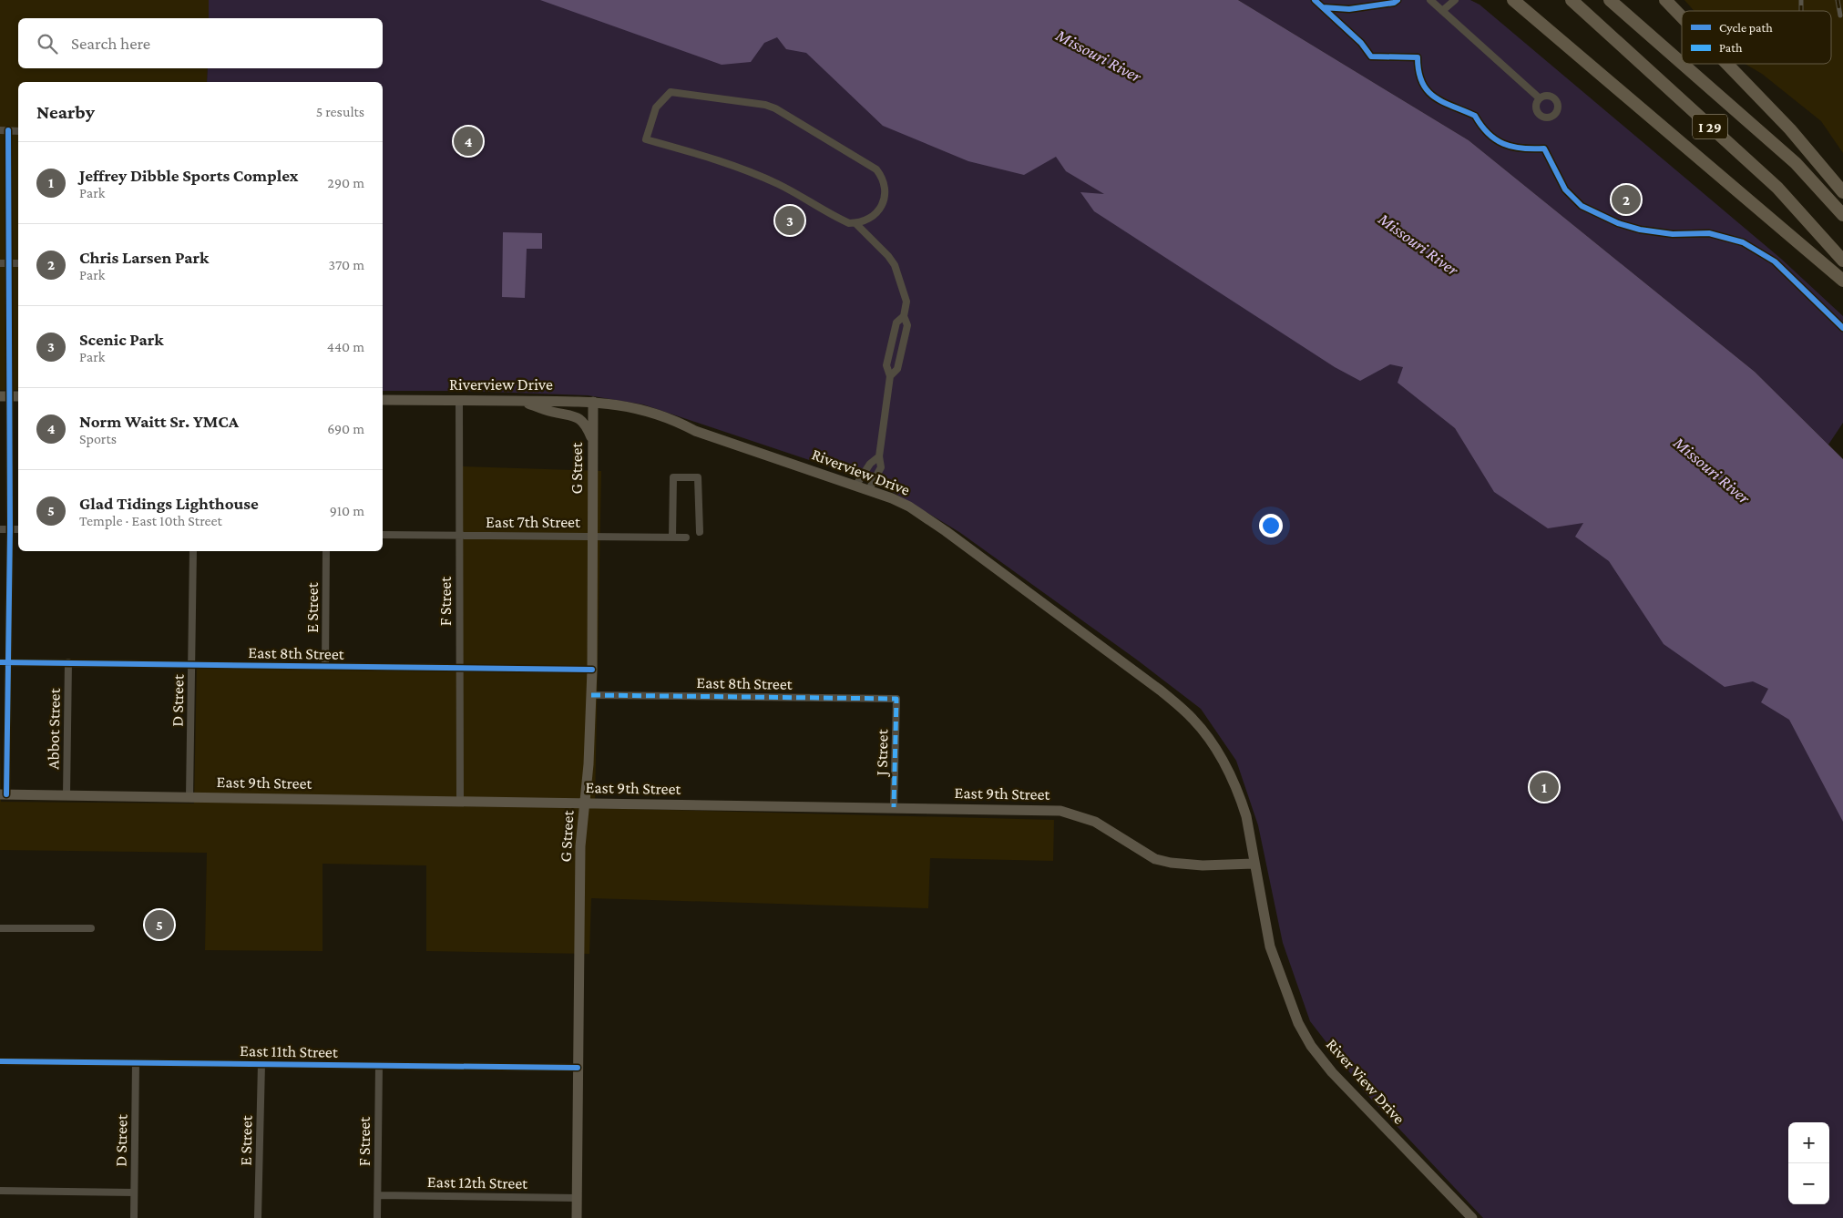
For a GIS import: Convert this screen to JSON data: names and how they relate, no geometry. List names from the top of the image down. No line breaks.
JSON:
{"streets":{"highway":["I 29"],"main road":["Riverview Drive","G Street","East 9th Street","River View Drive"],"street":["East 7th Street","F Street","E Street","East 8th Street","D Street","Abbot Street","J Street","East 11th Street","East 12th Street"]},"crossings":[["Riverview Drive","G Street"],["Riverview Drive","F Street"],["Riverview Drive","East 9th Street"],["Riverview Drive","River View Drive"],["G Street","East 7th Street"],["G Street","East 8th Street"],["G Street","East 9th Street"],["G Street","East 11th Street"],["G Street","East 12th Street"],["East 7th Street","F Street"],["F Street","East 8th Street"],["F Street","East 9th Street"],["F Street","East 11th Street"],["F Street","East 12th Street"],["E Street","East 8th Street"],["E Street","East 11th Street"],["East 8th Street","D Street"],["East 8th Street","Abbot Street"],["East 8th Street","J Street"],["D Street","East 9th Street"],["D Street","East 11th Street"],["Abbot Street","East 9th Street"],["J Street","East 9th Street"],["East 9th Street","River View Drive"]],"water":["Missouri River"],"legend":["Cycle path","Path"],"page":{"search":"Search here","heading":["Nearby","5 results"],"pins":["4","2","3","1","5"],"list":[{"mark":"1","name":"Jeffrey Dibble Sports Complex","note":"Park","value":"290 m"},{"mark":"2","name":"Chris Larsen Park","note":"Park","value":"370 m"},{"mark":"3","name":"Scenic Park","note":"Park","value":"440 m"},{"mark":"4","name":"Norm Waitt Sr. YMCA","note":"Sports","value":"690 m"},{"mark":"5","name":"Glad Tidings Lighthouse","note":"Temple · East 10th Street","value":"910 m"}],"map_buttons":["+","−"]}}
